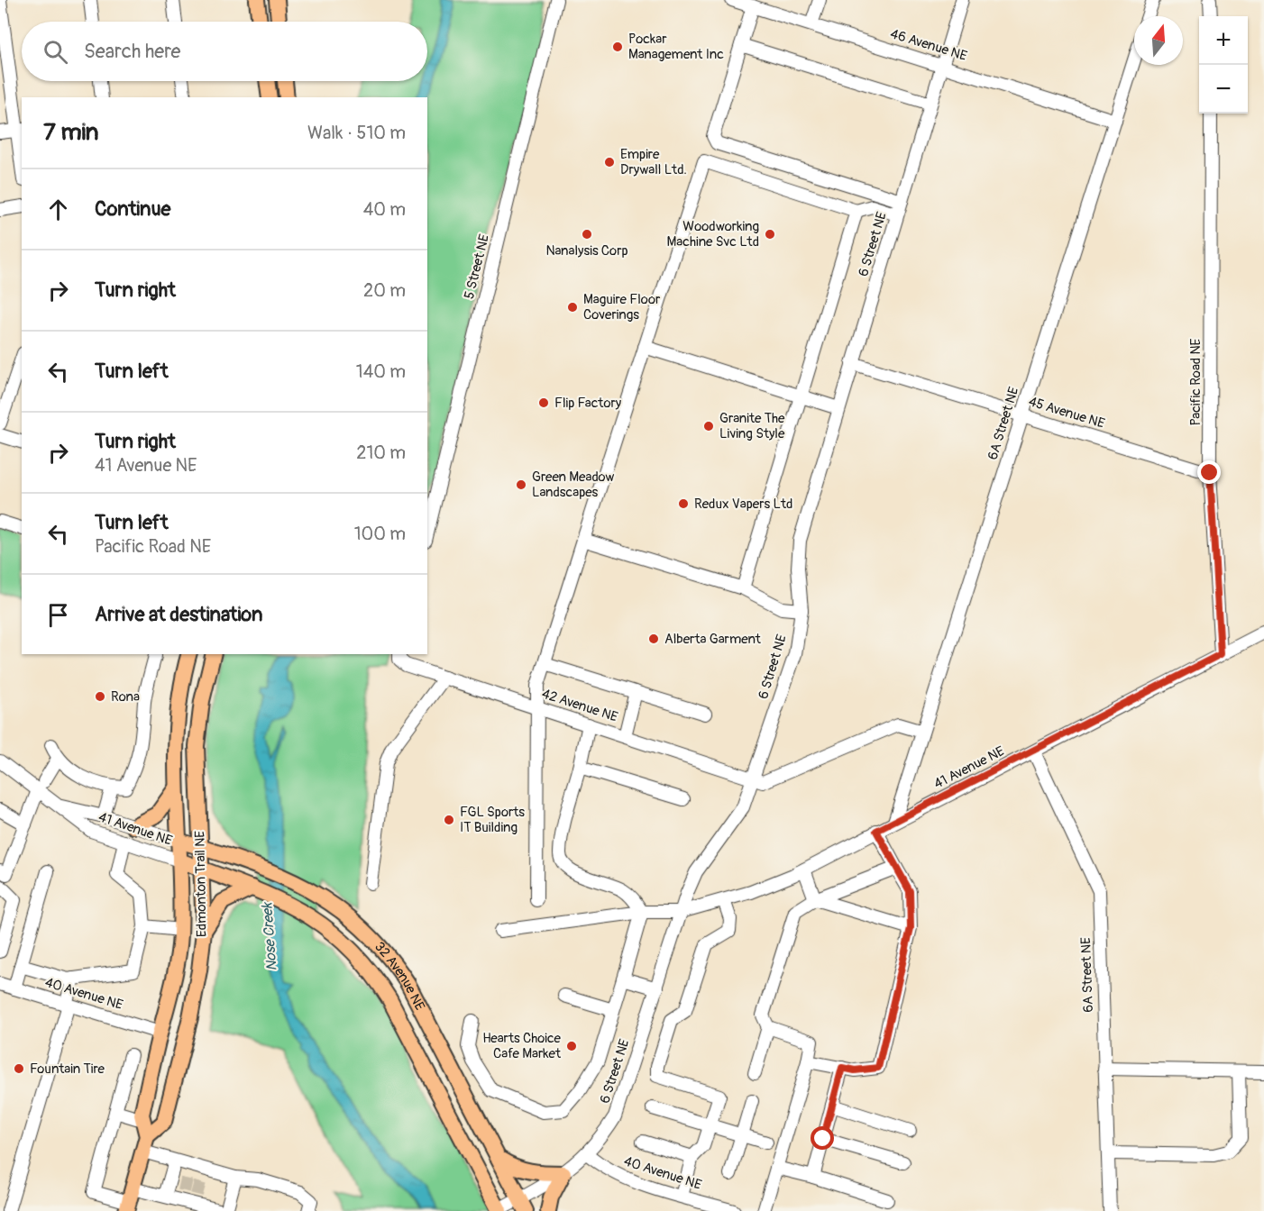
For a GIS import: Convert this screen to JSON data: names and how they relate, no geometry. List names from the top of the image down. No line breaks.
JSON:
{"streets":{"main road":["Edmonton Trail NE","32 Avenue NE"],"street":["46 Avenue NE","6 Street NE","5 Street NE","Pacific Road NE","45 Avenue NE","6A Street NE","42 Avenue NE","41 Avenue NE","40 Avenue NE"]},"crossings":[["46 Avenue NE","6 Street NE"],["46 Avenue NE","6A Street NE"],["6 Street NE","45 Avenue NE"],["6 Street NE","42 Avenue NE"],["6 Street NE","41 Avenue NE"],["6 Street NE","32 Avenue NE"],["6 Street NE","40 Avenue NE"],["Pacific Road NE","45 Avenue NE"],["Pacific Road NE","41 Avenue NE"],["45 Avenue NE","6A Street NE"],["6A Street NE","41 Avenue NE"],["41 Avenue NE","Edmonton Trail NE"],["41 Avenue NE","32 Avenue NE"],["Edmonton Trail NE","32 Avenue NE"],["Edmonton Trail NE","40 Avenue NE"]],"water":["Nose Creek"],"places":["Pockar Management Inc","Empire Drywall Ltd.","Nanalysis Corp","Woodworking Machine Svc Ltd","Maguire Floor Coverings","Flip Factory","Granite The Living Style","Green Meadow Landscapes","Redux Vapers Ltd","Alberta Garment","Rona","FGL Sports IT Building","Hearts Choice Cafe Market","Fountain Tire"],"north":"top","page":{"map_buttons":["+","−"],"search":"Search here","heading":["7 min","Walk · 510 m"],"list":[["Continue","40 m"],["Turn right","20 m"],["Turn left","140 m"],["Turn right","41 Avenue NE","210 m"],["Turn left","Pacific Road NE","100 m"],"Arrive at destination"]}}
